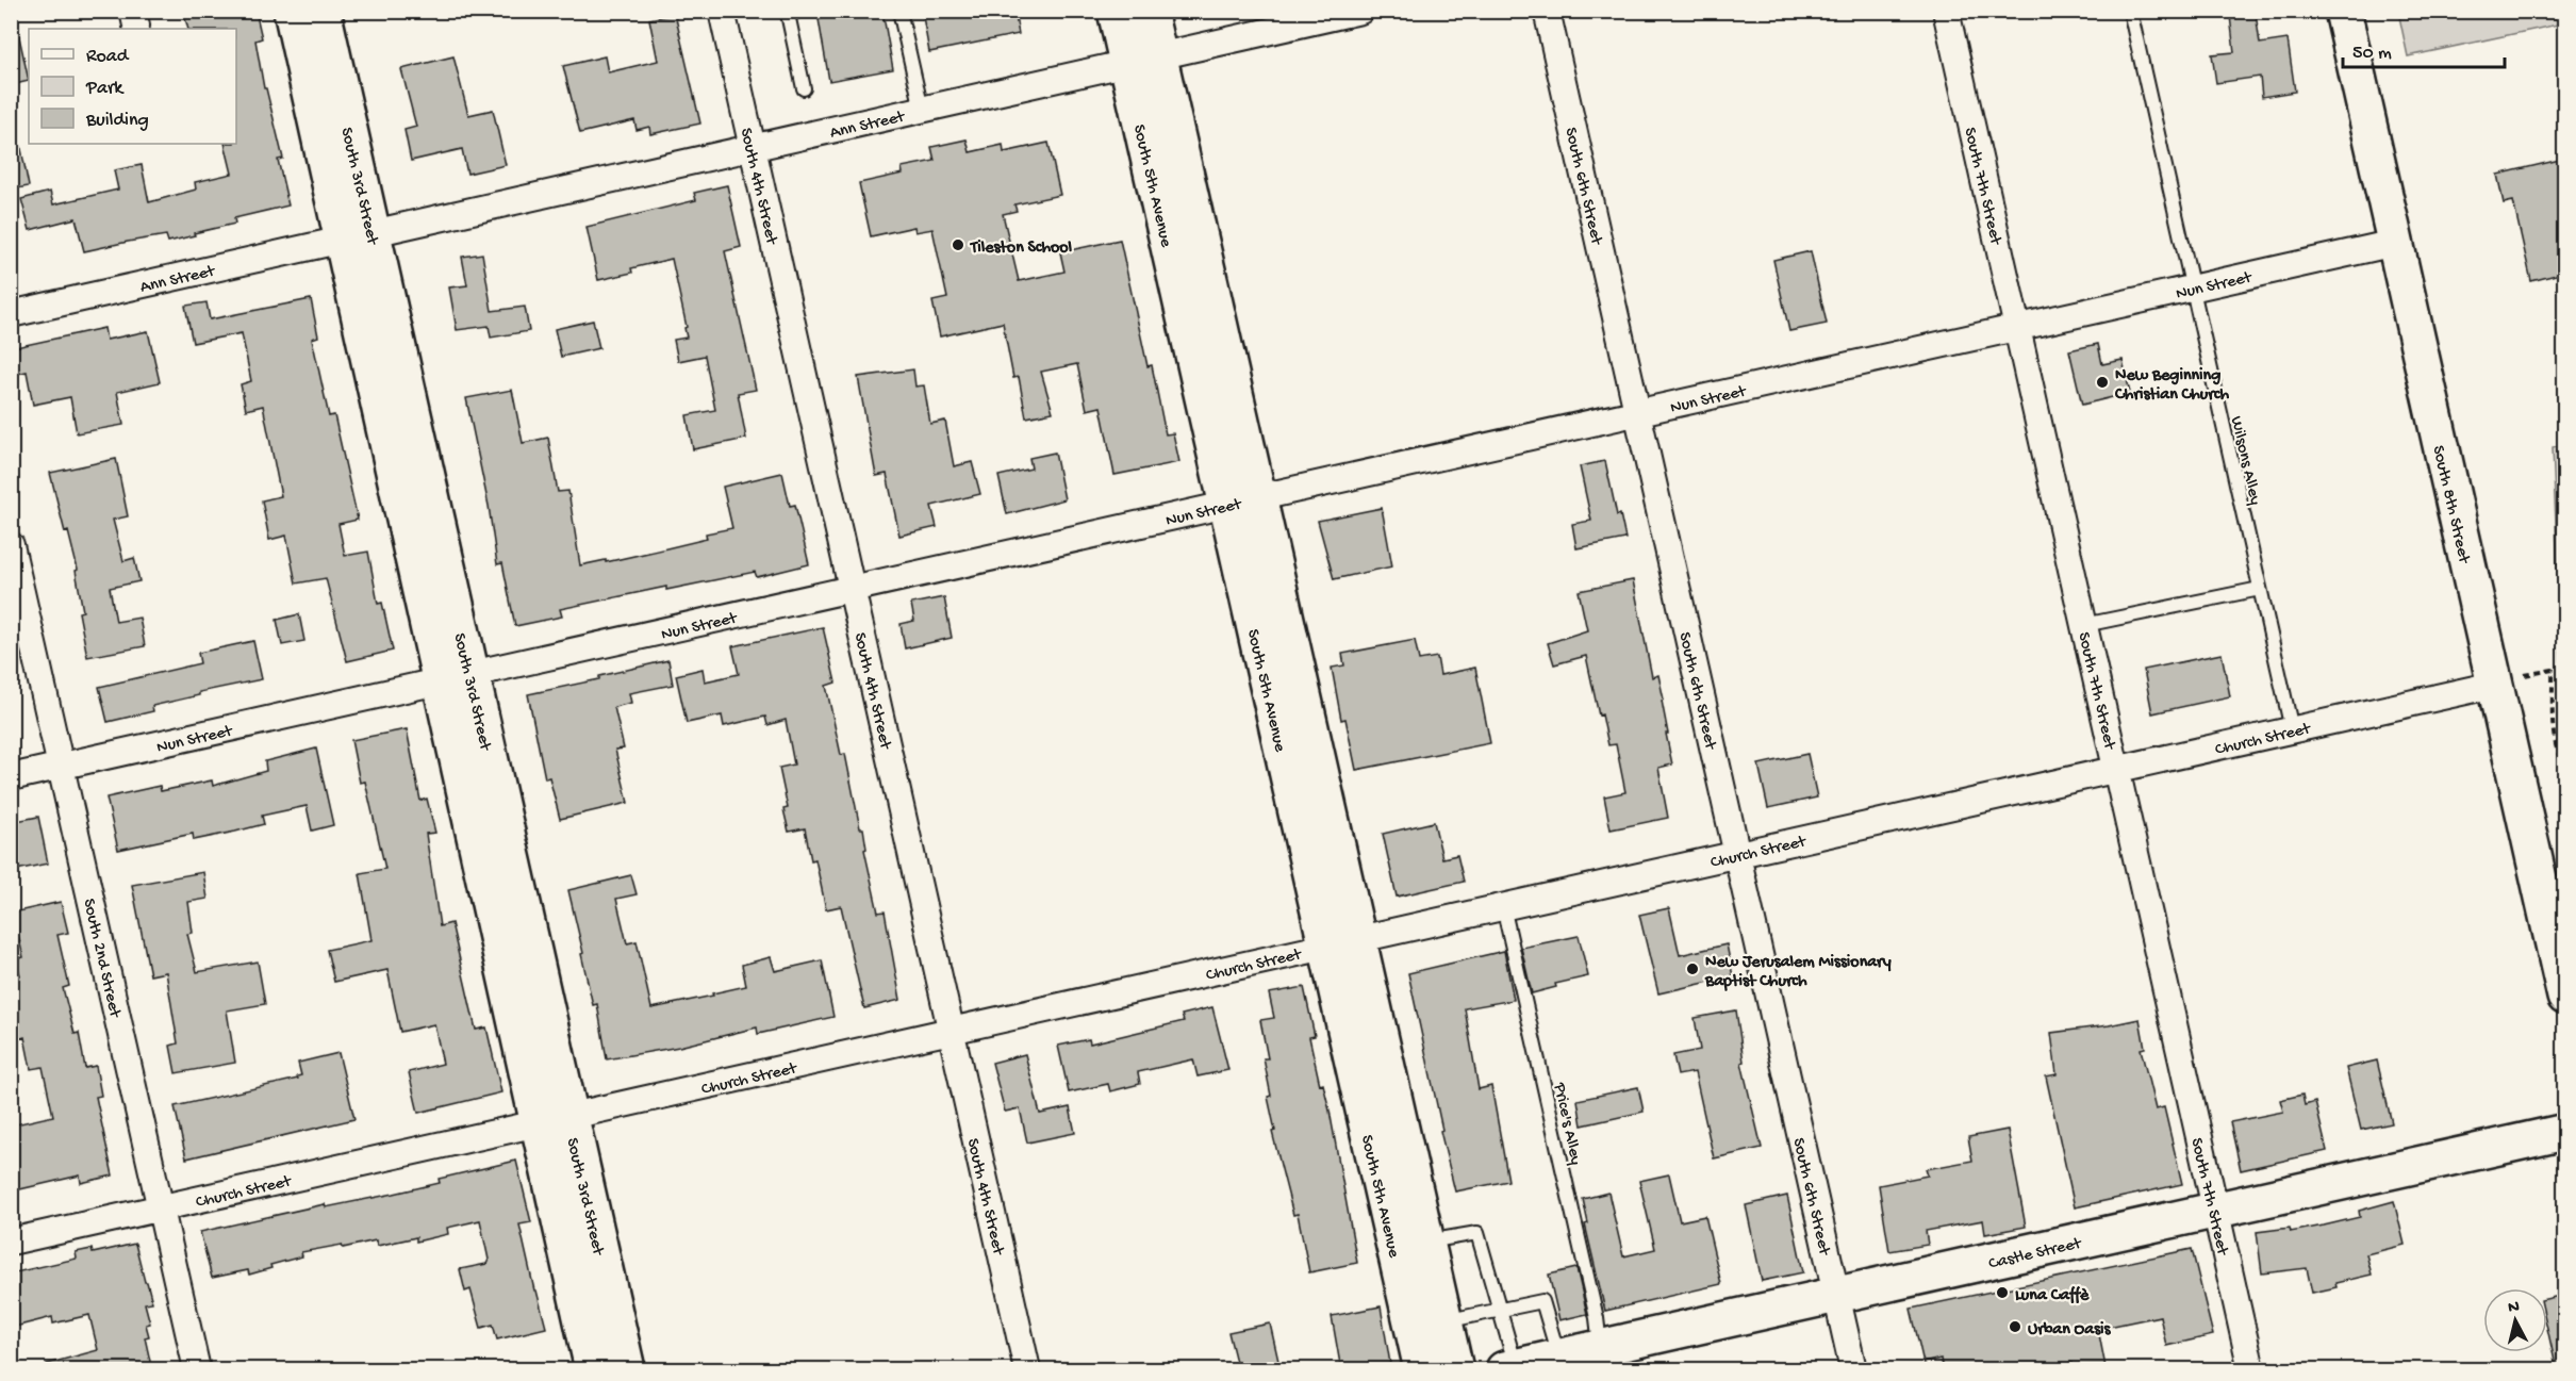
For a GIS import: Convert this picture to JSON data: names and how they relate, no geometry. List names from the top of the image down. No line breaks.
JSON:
{"streets":{"street":["Ann Street","South 3rd Street","South 4th Street","South 5th Avenue","South 6th Street","South 7th Street","Nun Street","South 8th Street","Church Street","South 2nd Street","Castle Street"],"lane":["Wilsons Alley","Price's Alley"]},"crossings":[["Ann Street","South 3rd Street"],["Ann Street","South 4th Street"],["Ann Street","South 5th Avenue"],["South 3rd Street","Nun Street"],["South 3rd Street","Church Street"],["South 4th Street","Nun Street"],["South 4th Street","Church Street"],["South 5th Avenue","Nun Street"],["South 5th Avenue","Church Street"],["South 6th Street","Nun Street"],["South 6th Street","Church Street"],["South 6th Street","Castle Street"],["South 7th Street","Nun Street"],["South 7th Street","Church Street"],["South 7th Street","Castle Street"],["Nun Street","Wilsons Alley"],["Nun Street","South 8th Street"],["Nun Street","South 2nd Street"],["Wilsons Alley","Church Street"],["South 8th Street","Church Street"],["Church Street","South 2nd Street"],["Church Street","Price's Alley"],["Price's Alley","Castle Street"]],"places":["Tileston School","New Beginning Christian Church","New Jerusalem Missionary Baptist Church","Luna Caffè","Urban Oasis"],"legend":["Road","Park","Building"],"scale_bar":"50 m","north":"top"}
